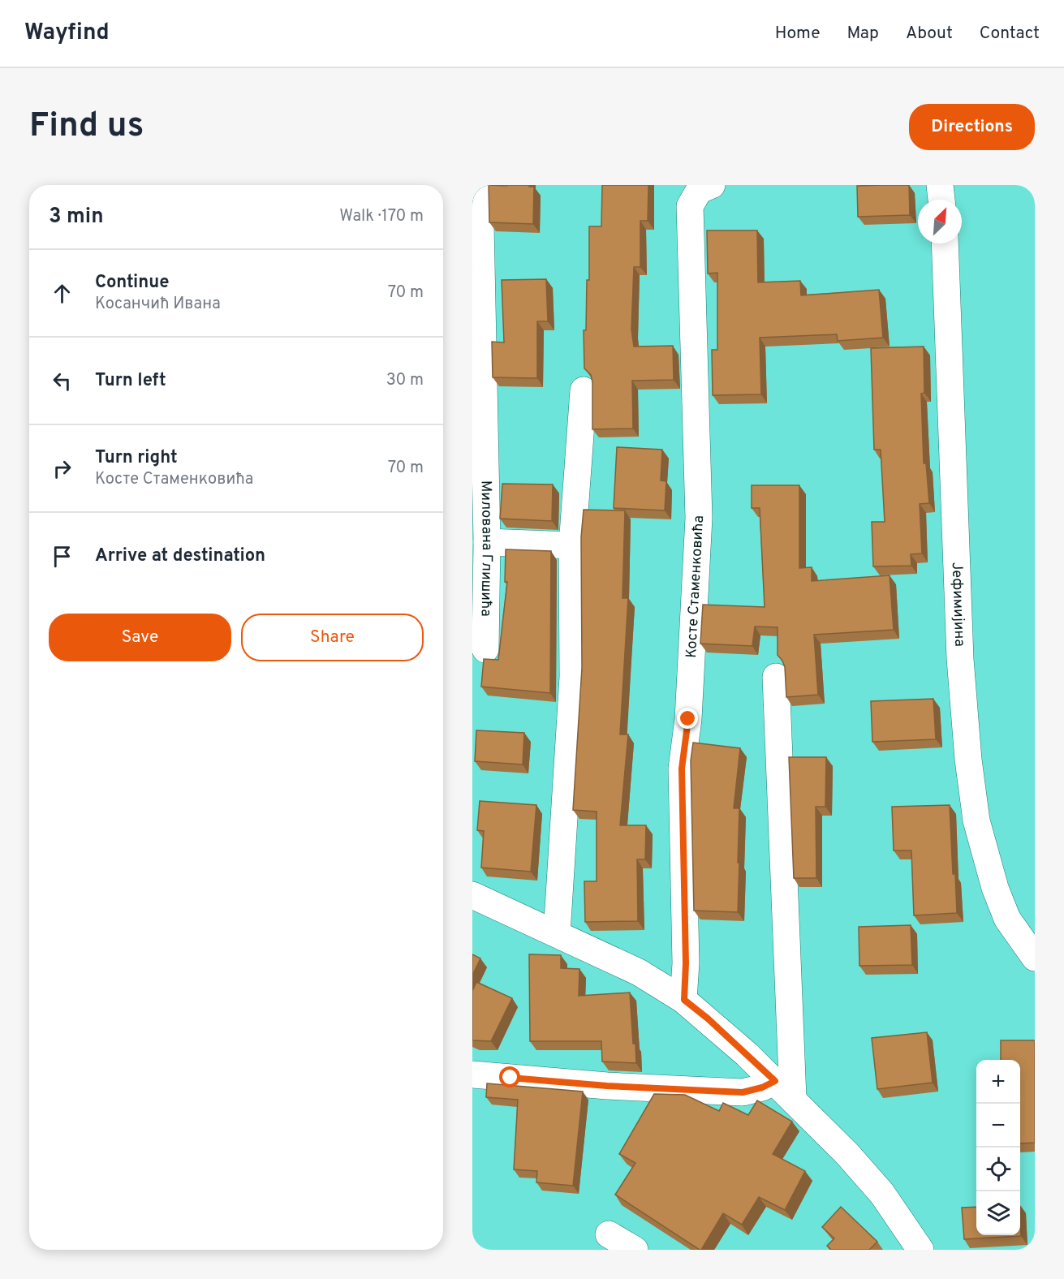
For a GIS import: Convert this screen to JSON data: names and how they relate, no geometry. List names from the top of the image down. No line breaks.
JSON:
{"streets":{"street":["Милована Глишића","Косте Стаменковића","Јефимијина"]},"north":"top right","page":{"header":"Wayfind","nav":["Home","Map","About","Contact"],"buttons":["Directions",["Save","Share"]],"title":"Find us","heading":["3 min","Walk · 170 m"],"list":[["Continue","Косанчић Ивана","70 m"],["Turn left","30 m"],["Turn right","Косте Стаменковића","70 m"],"Arrive at destination"],"map_buttons":["+","−"]}}
